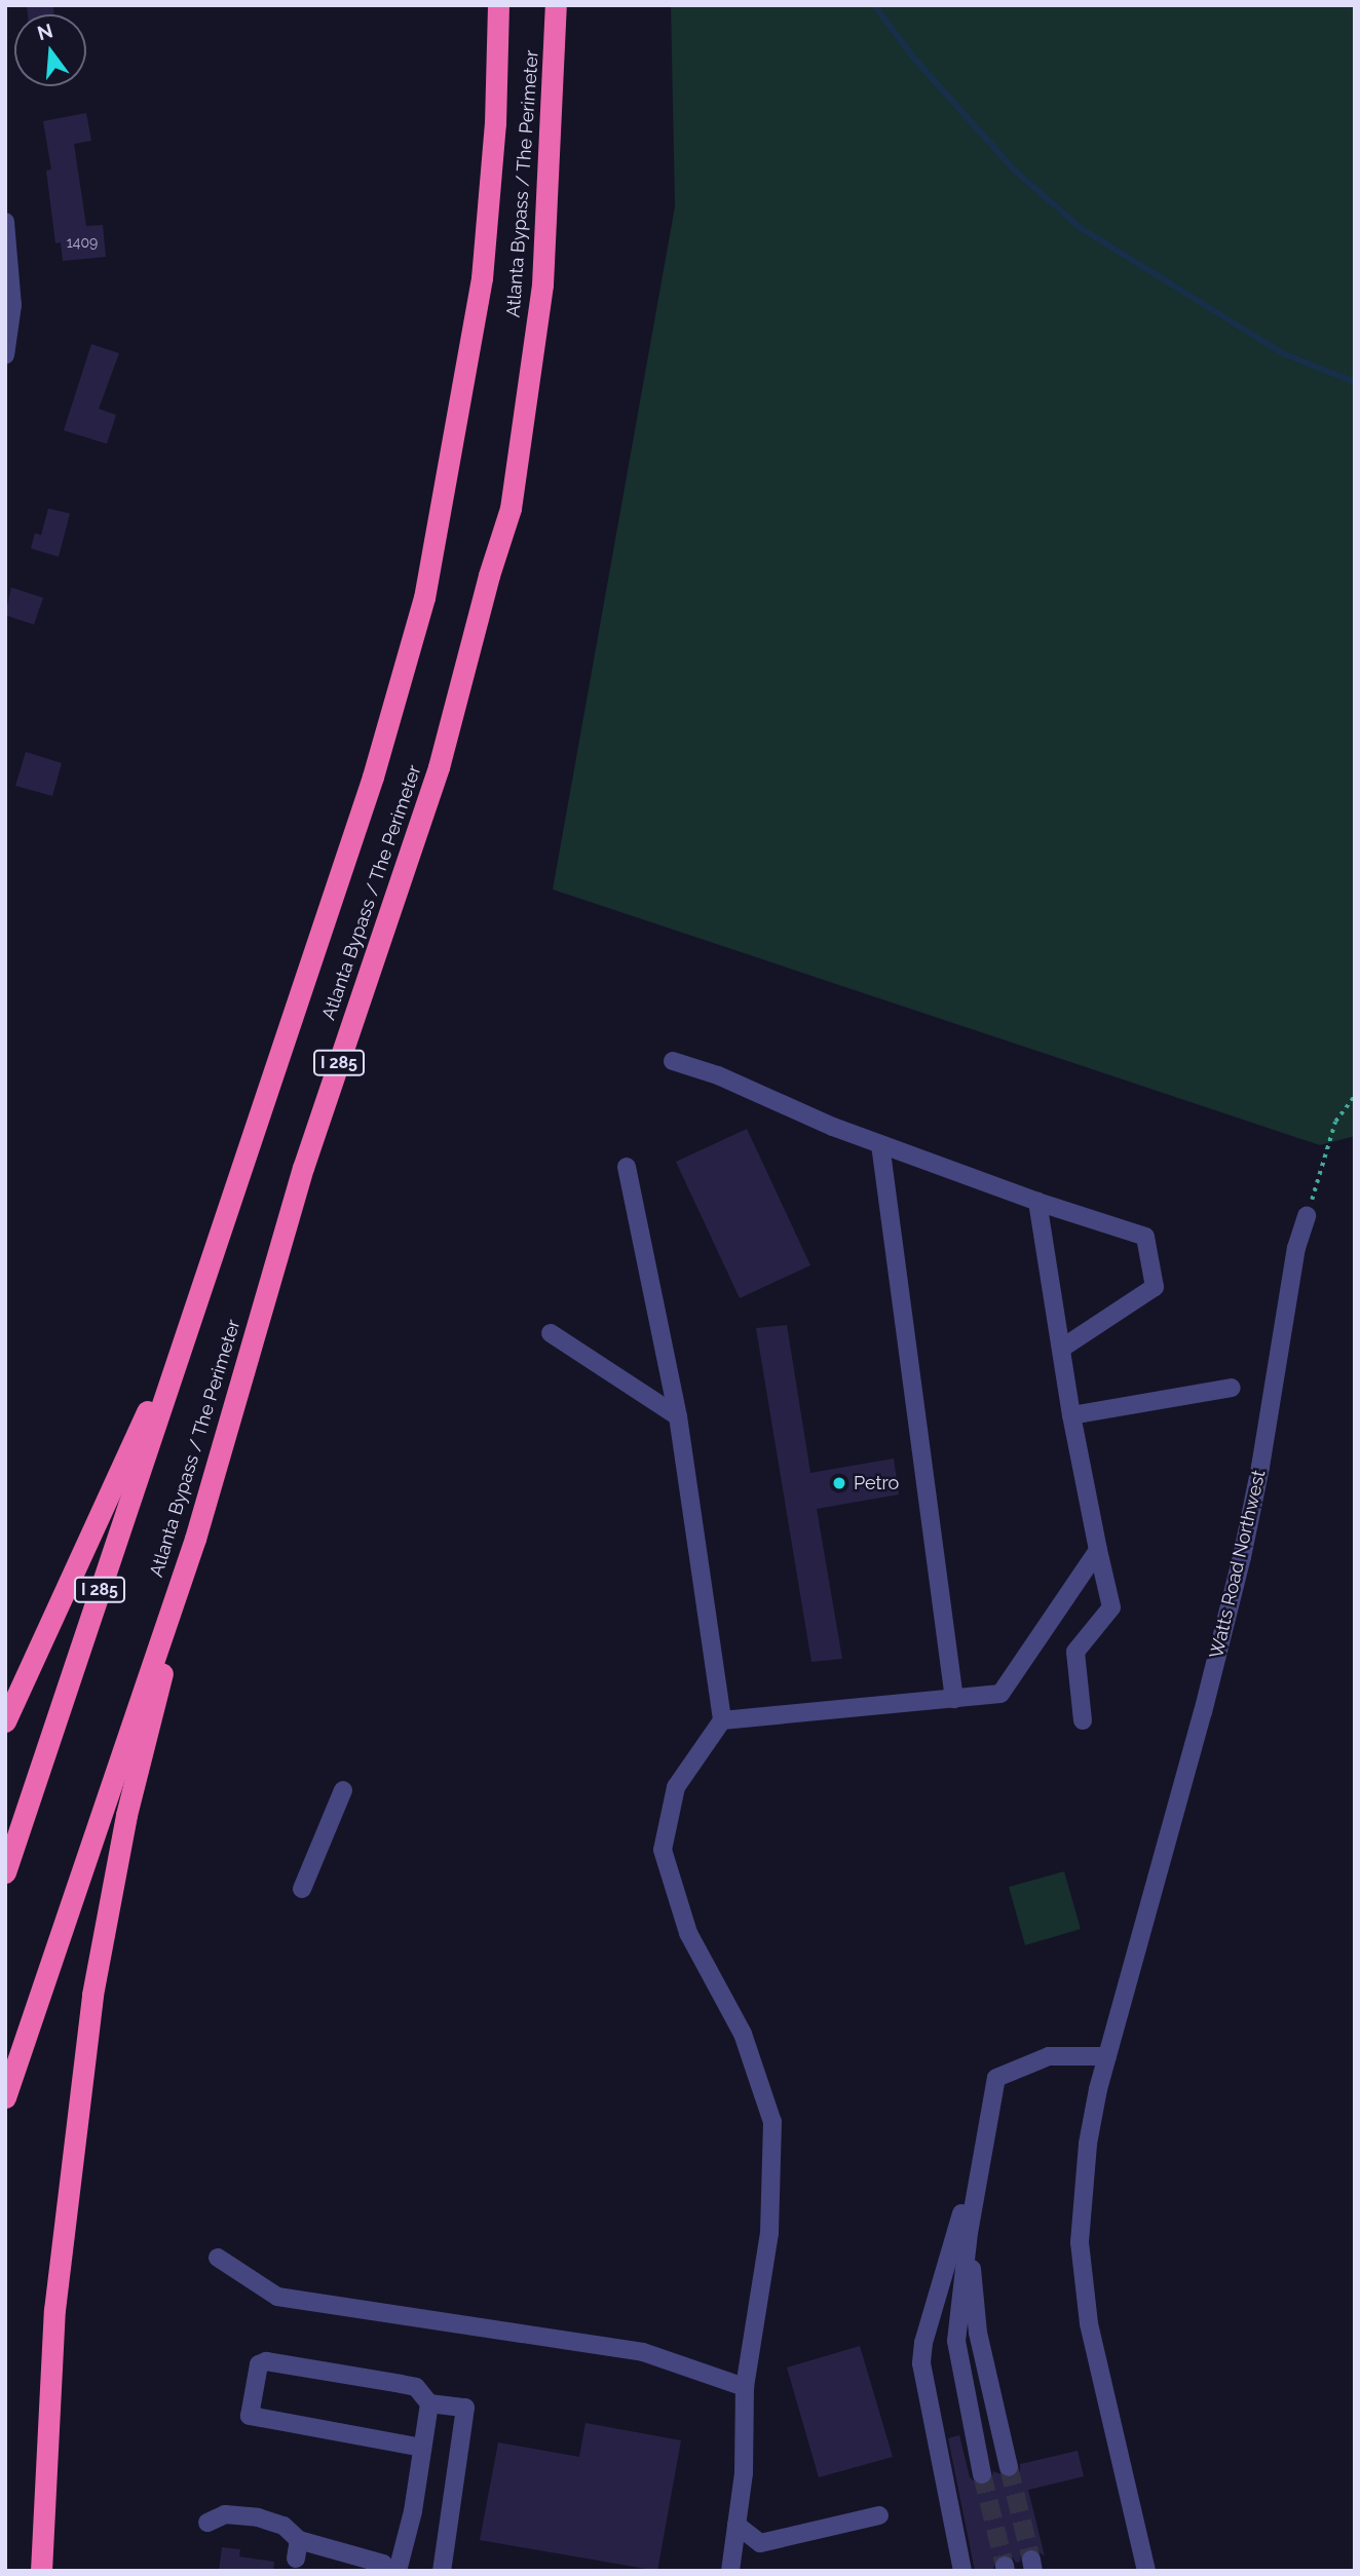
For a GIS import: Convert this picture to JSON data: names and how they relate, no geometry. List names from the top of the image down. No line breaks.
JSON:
{"streets":{"highway":["Atlanta Bypass / The Perimeter","I 285"],"street":["Watts Road Northwest"]},"places":["Petro"],"house_numbers":["1409"],"north":"top"}
